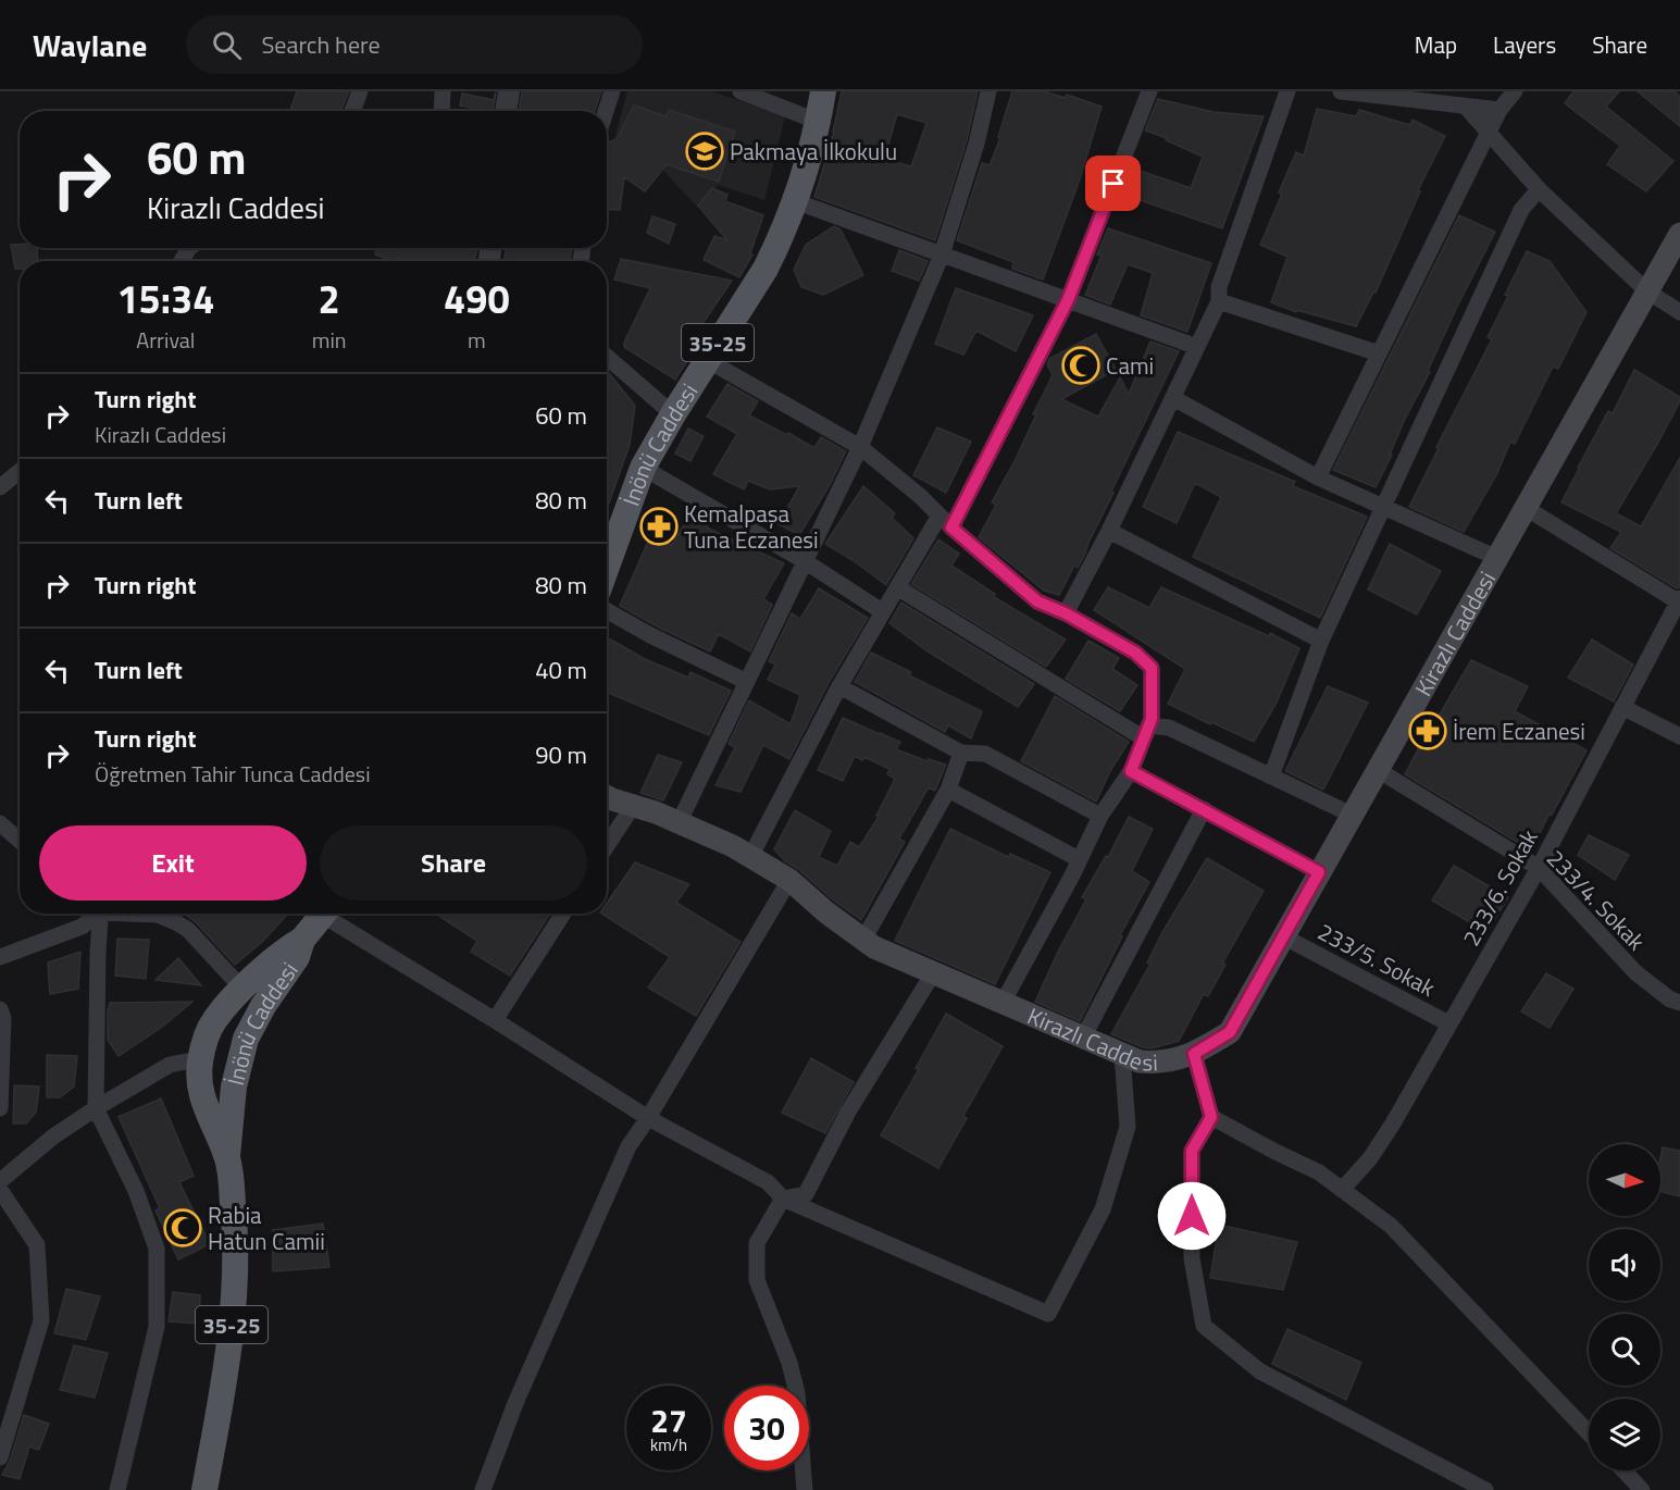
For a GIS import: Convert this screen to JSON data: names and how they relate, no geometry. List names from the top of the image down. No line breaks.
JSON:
{"streets":{"main road":["35-25","İnönü Caddesi","Kirazlı Caddesi"],"street":["233/6. Sokak","233/4. Sokak","233/5. Sokak"]},"crossings":[["35-25","İnönü Caddesi"],["Kirazlı Caddesi","233/4. Sokak"],["Kirazlı Caddesi","233/5. Sokak"],["233/6. Sokak","233/4. Sokak"],["233/6. Sokak","233/5. Sokak"]],"places":{"school or university":["Pakmaya İlkokulu"],"mosque":["Cami","Rabia Hatun Camii"],"pharmacy":["Kemalpaşa Tuna Eczanesi","İrem Eczanesi"]},"north":"right","page":{"header":"Waylane","search":"Search here","nav":["Map","Layers","Share"],"turn":["60 m","Kirazlı Caddesi"],"eta":["15:34","Arrival","2","min","490","m"],"list":[{"name":"Turn right","note":"Kirazlı Caddesi","value":"60 m"},{"name":"Turn left","value":"80 m"},{"name":"Turn right","value":"80 m"},{"name":"Turn left","value":"40 m"},{"name":"Turn right","note":"Öğretmen Tahir Tunca Caddesi","value":"90 m"}],"buttons":["Exit","Share"],"speed":"27 km/h","limit":"30"}}
